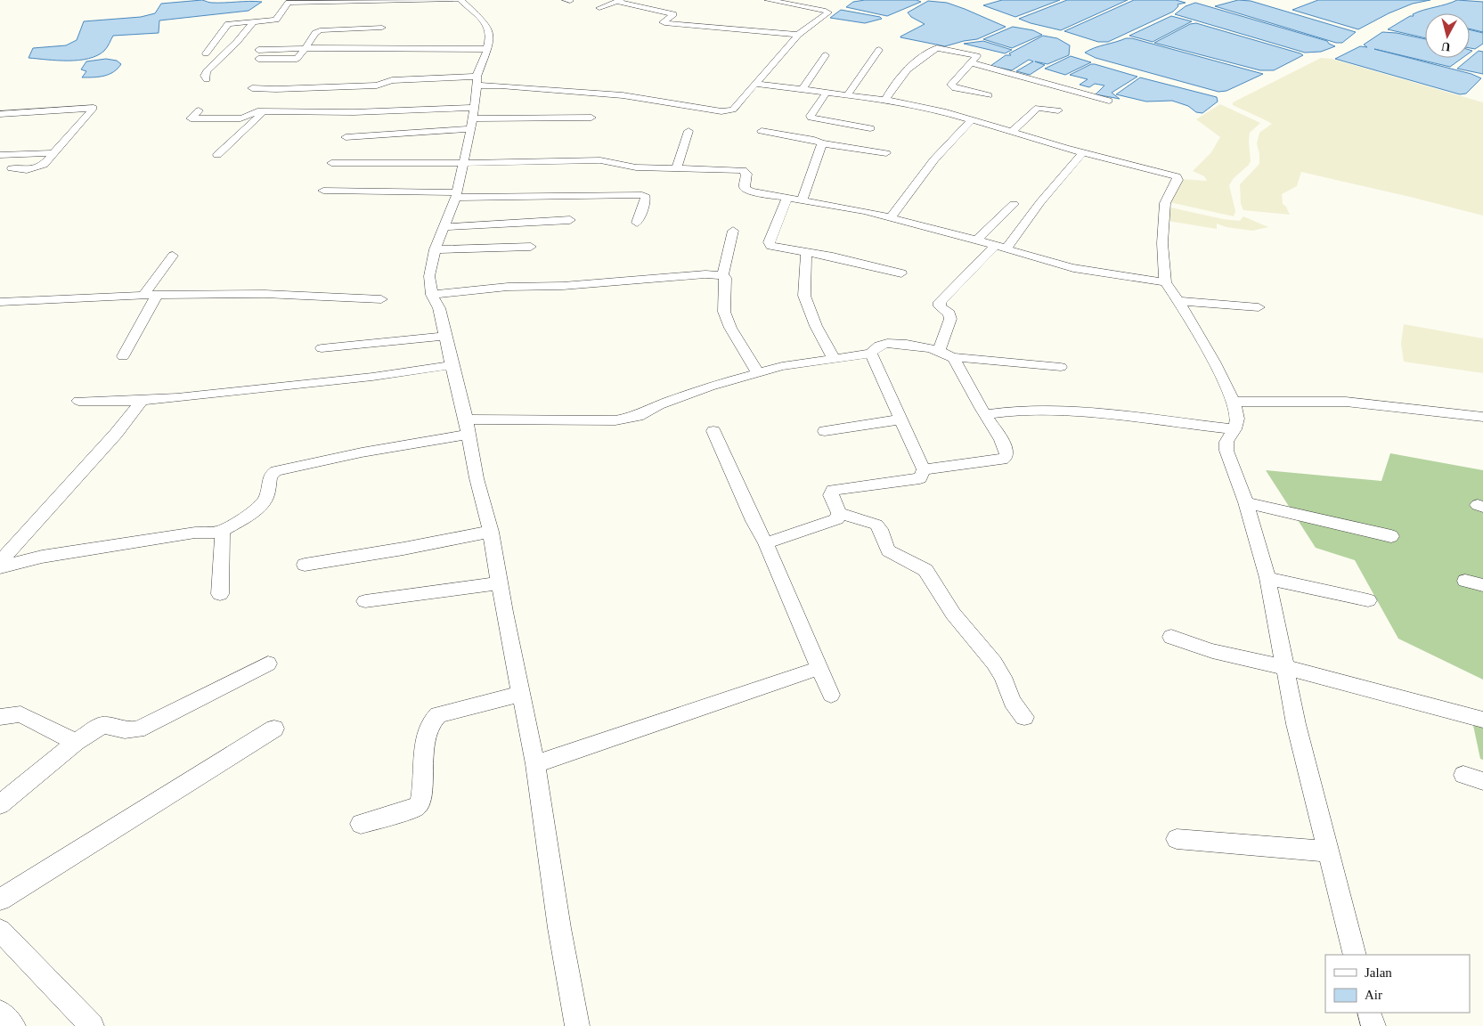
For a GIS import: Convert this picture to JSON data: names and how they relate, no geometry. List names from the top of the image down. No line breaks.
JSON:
{"legend":["Jalan","Air"],"north":"bottom"}
